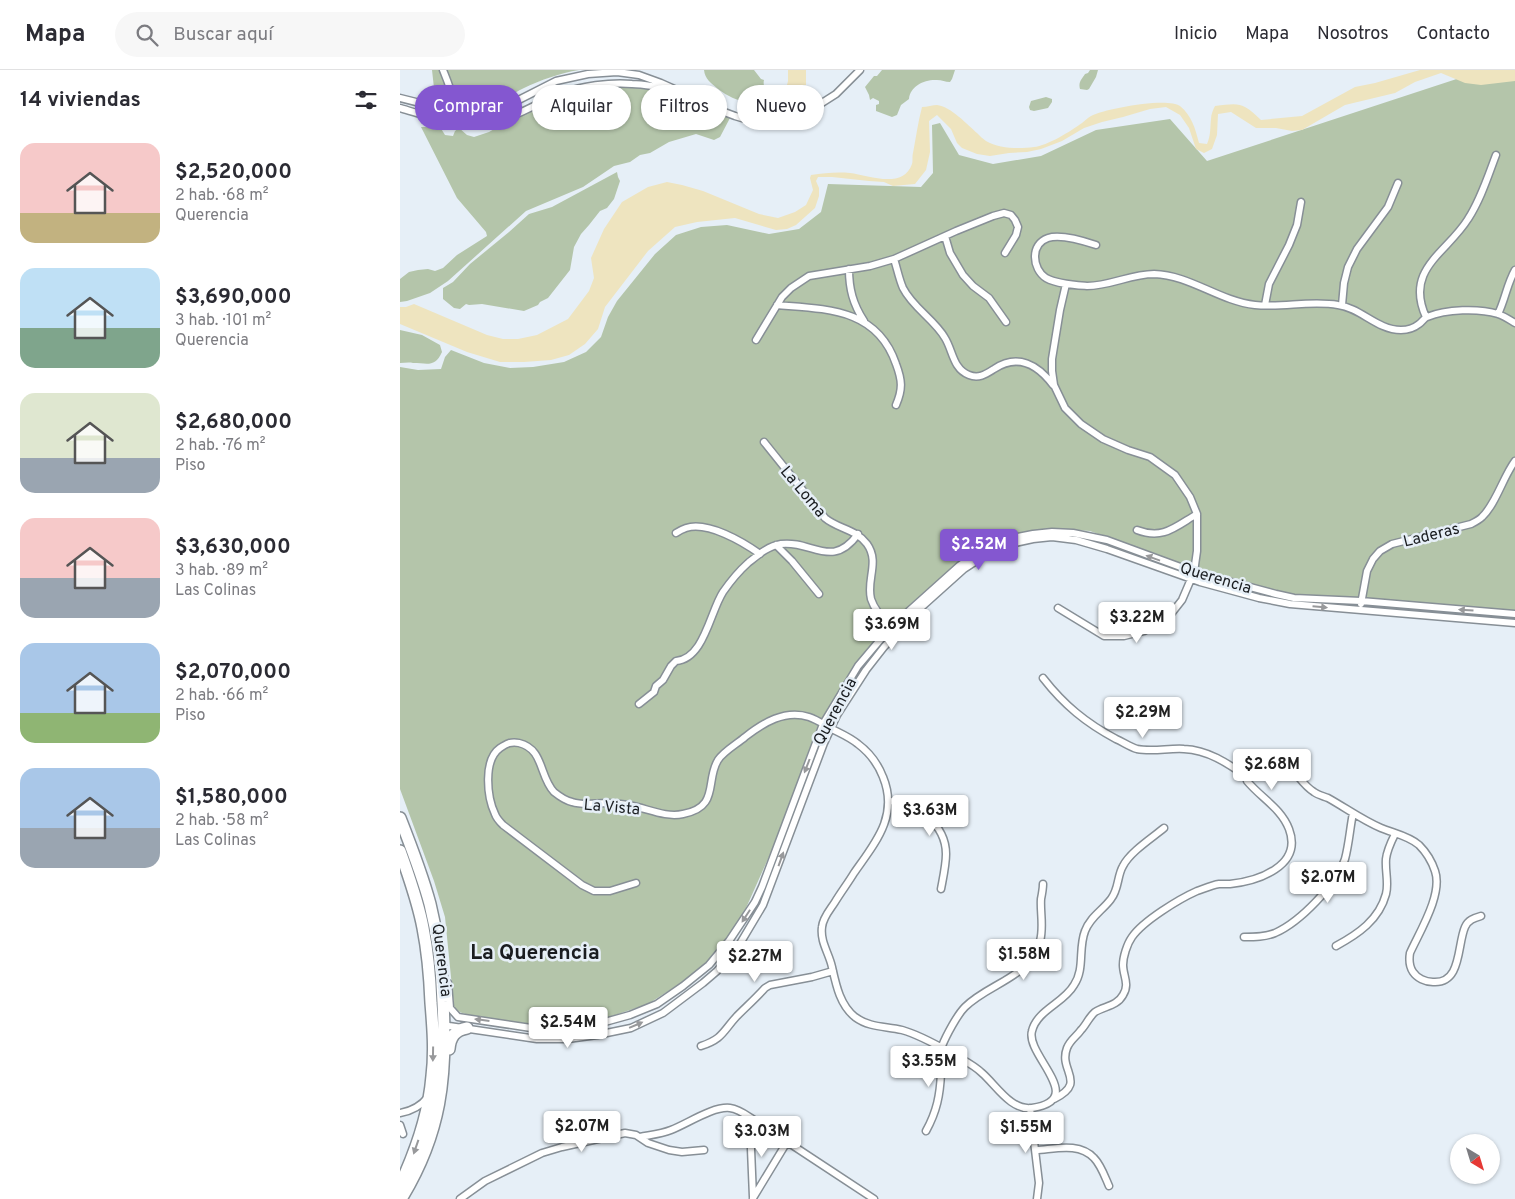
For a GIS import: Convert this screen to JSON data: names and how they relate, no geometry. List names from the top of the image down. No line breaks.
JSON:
{"streets":{"street":["La Loma","Laderas","Querencia","La Vista"]},"crossings":[["Laderas","Querencia"],["Querencia","La Vista"]],"districts":["La Querencia"],"north":"bottom right","page":{"header":"Mapa","search":"Buscar aquí","nav":["Inicio","Mapa","Nosotros","Contacto"],"heading":"14 viviendas","chip":["Comprar","Alquilar","Filtros","Nuevo"],"list":[{"name":"$2,520,000","note":"2 hab. · 68 m² · Querencia"},{"name":"$3,690,000","note":"3 hab. · 101 m² · Querencia"},{"name":"$2,680,000","note":"2 hab. · 76 m² · Piso"},{"name":"$3,630,000","note":"3 hab. · 89 m² · Las Colinas"},{"name":"$2,070,000","note":"2 hab. · 66 m² · Piso"},{"name":"$1,580,000","note":"2 hab. · 58 m² · Las Colinas"}],"price":["$2.52M","$3.22M","$3.69M","$2.29M","$2.68M","$3.63M","$2.07M","$1.58M","$2.27M","$2.54M","$3.55M","$2.07M","$1.55M","$3.03M"]}}
